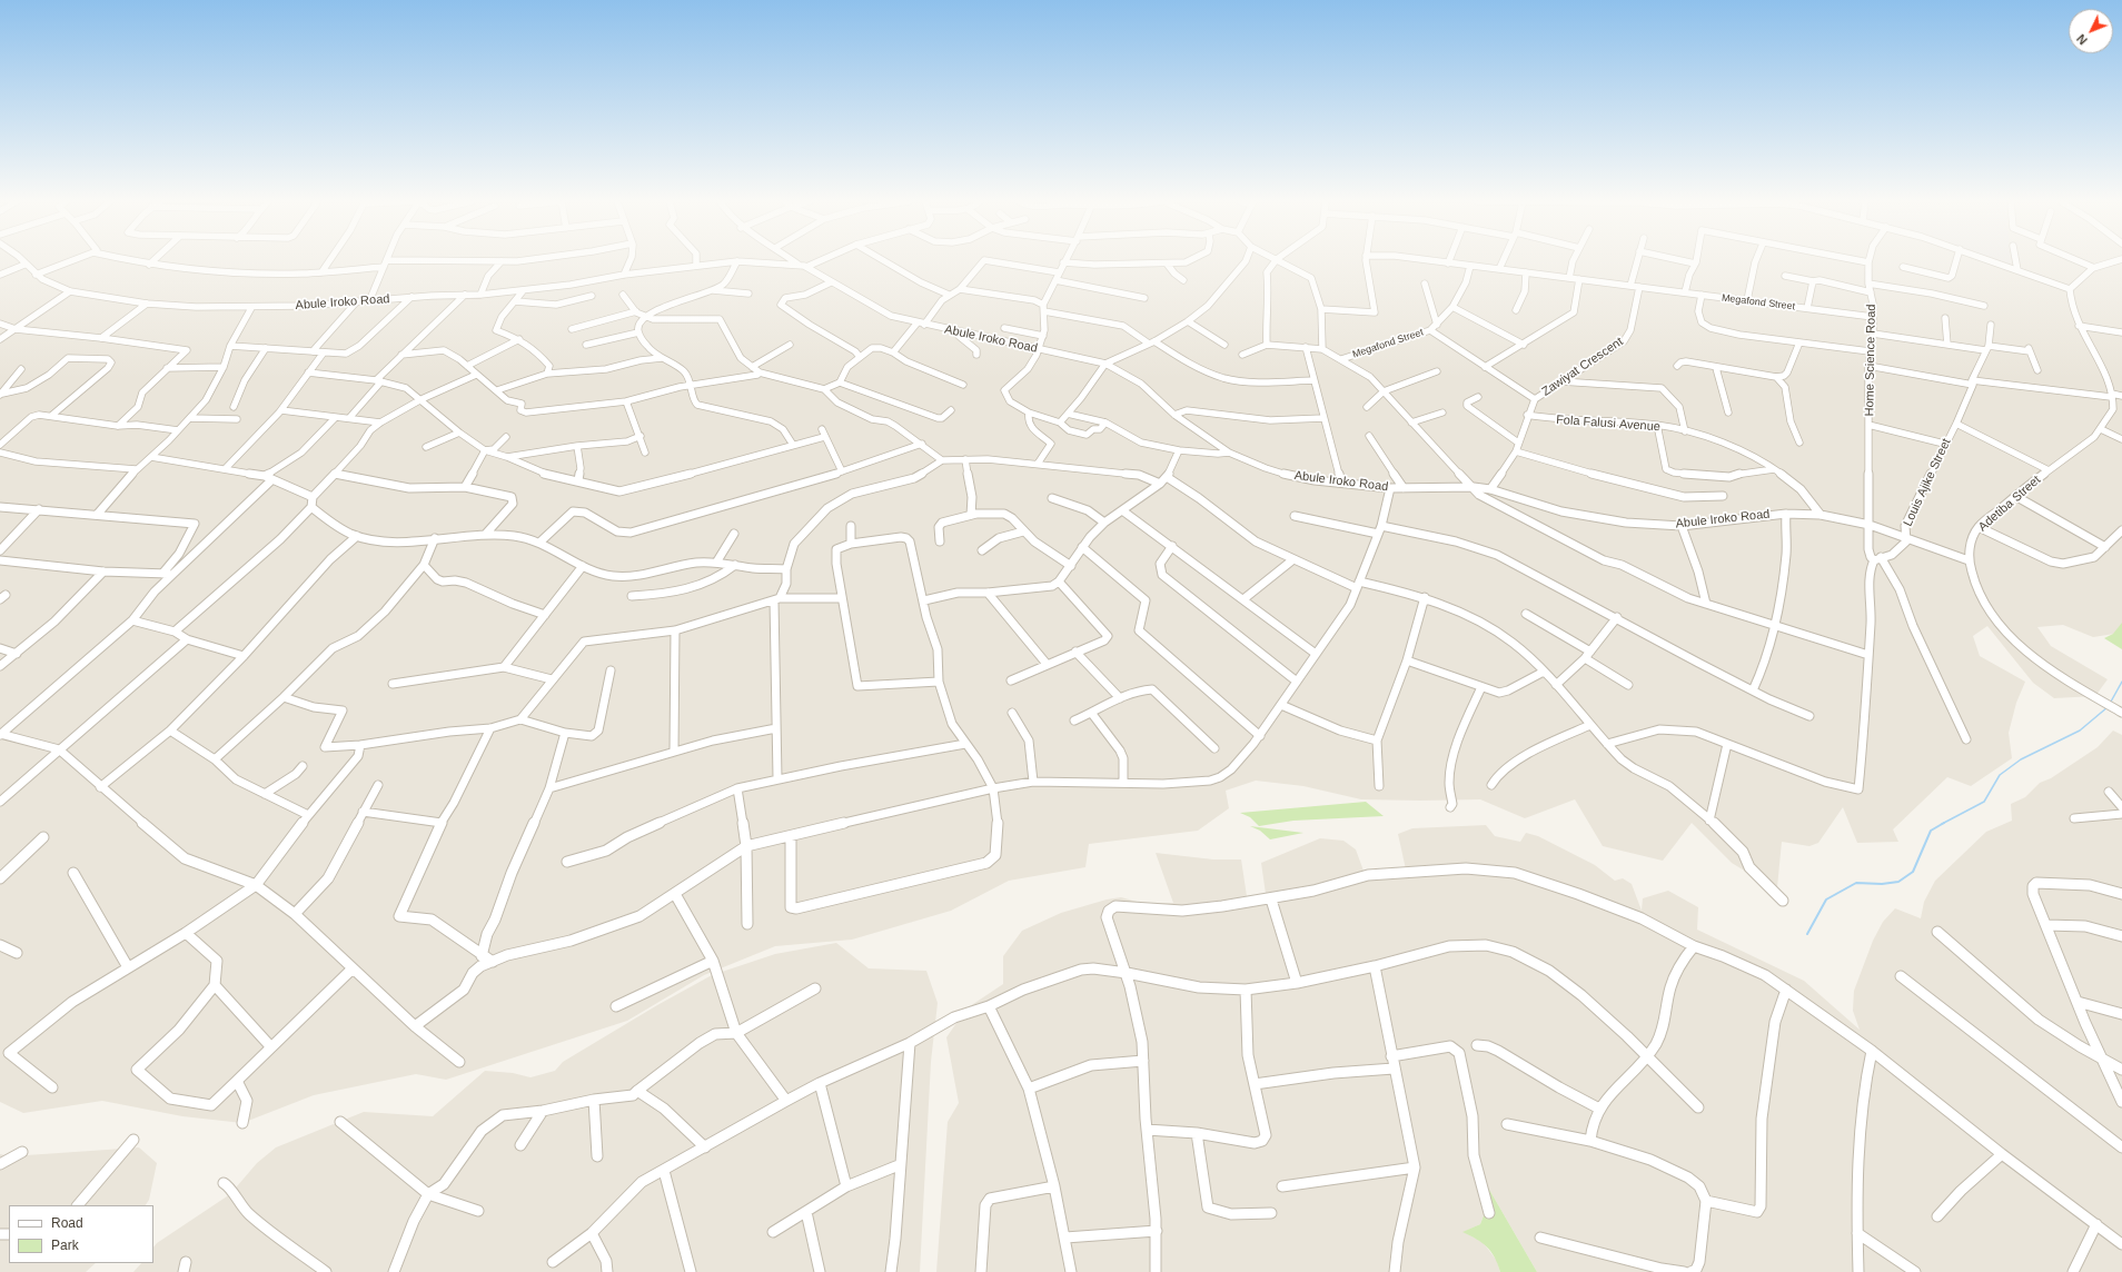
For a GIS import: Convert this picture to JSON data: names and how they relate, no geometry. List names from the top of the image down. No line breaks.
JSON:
{"streets":{"street":["Abule Iroko Road","Megafond Street","Home Science Road","Zawiyat Crescent","Fola Falusi Avenue","Louis Ajike Street","Adetiba Street"]},"crossings":[["Abule Iroko Road","Home Science Road"],["Abule Iroko Road","Zawiyat Crescent"],["Abule Iroko Road","Fola Falusi Avenue"],["Abule Iroko Road","Louis Ajike Street"],["Abule Iroko Road","Adetiba Street"],["Megafond Street","Home Science Road"],["Megafond Street","Zawiyat Crescent"],["Home Science Road","Louis Ajike Street"],["Zawiyat Crescent","Fola Falusi Avenue"]],"legend":["Road","Park"],"north":"bottom left"}
